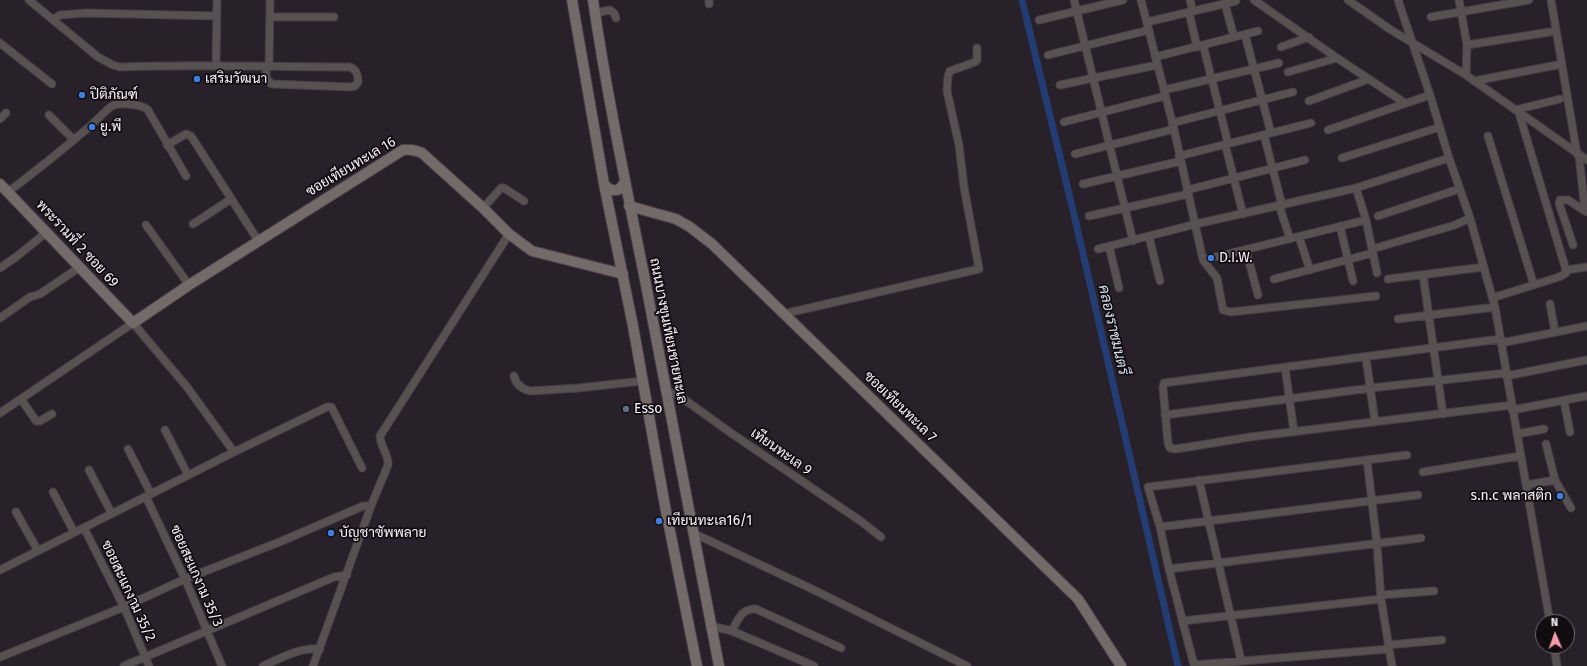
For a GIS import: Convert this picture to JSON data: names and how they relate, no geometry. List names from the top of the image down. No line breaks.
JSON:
{"streets":{"street":["ซอยเทียนทะเล 16","พระรามที่ 2 ซอย 69","ถนนบางขุนเทียนชายทะเล","ซอยเทียนทะเล 7","เทียนทะเล 9","ซอยสะแกงาม 35/3","ซอยสะแกงาม 35/2"]},"crossings":[["ซอยเทียนทะเล 16","พระรามที่ 2 ซอย 69"],["ถนนบางขุนเทียนชายทะเล","ซอยเทียนทะเล 7"],["ถนนบางขุนเทียนชายทะเล","เทียนทะเล 9"]],"water":["คลองราชมนตรี"],"places":["เสริมวัฒนา","ปิติภัณฑ์","ยู.พี","D.I.W.","Esso","s.n.c พลาสติก","เทียนทะเล16/1","บัญชาซัพพลาย"],"north":"top"}
